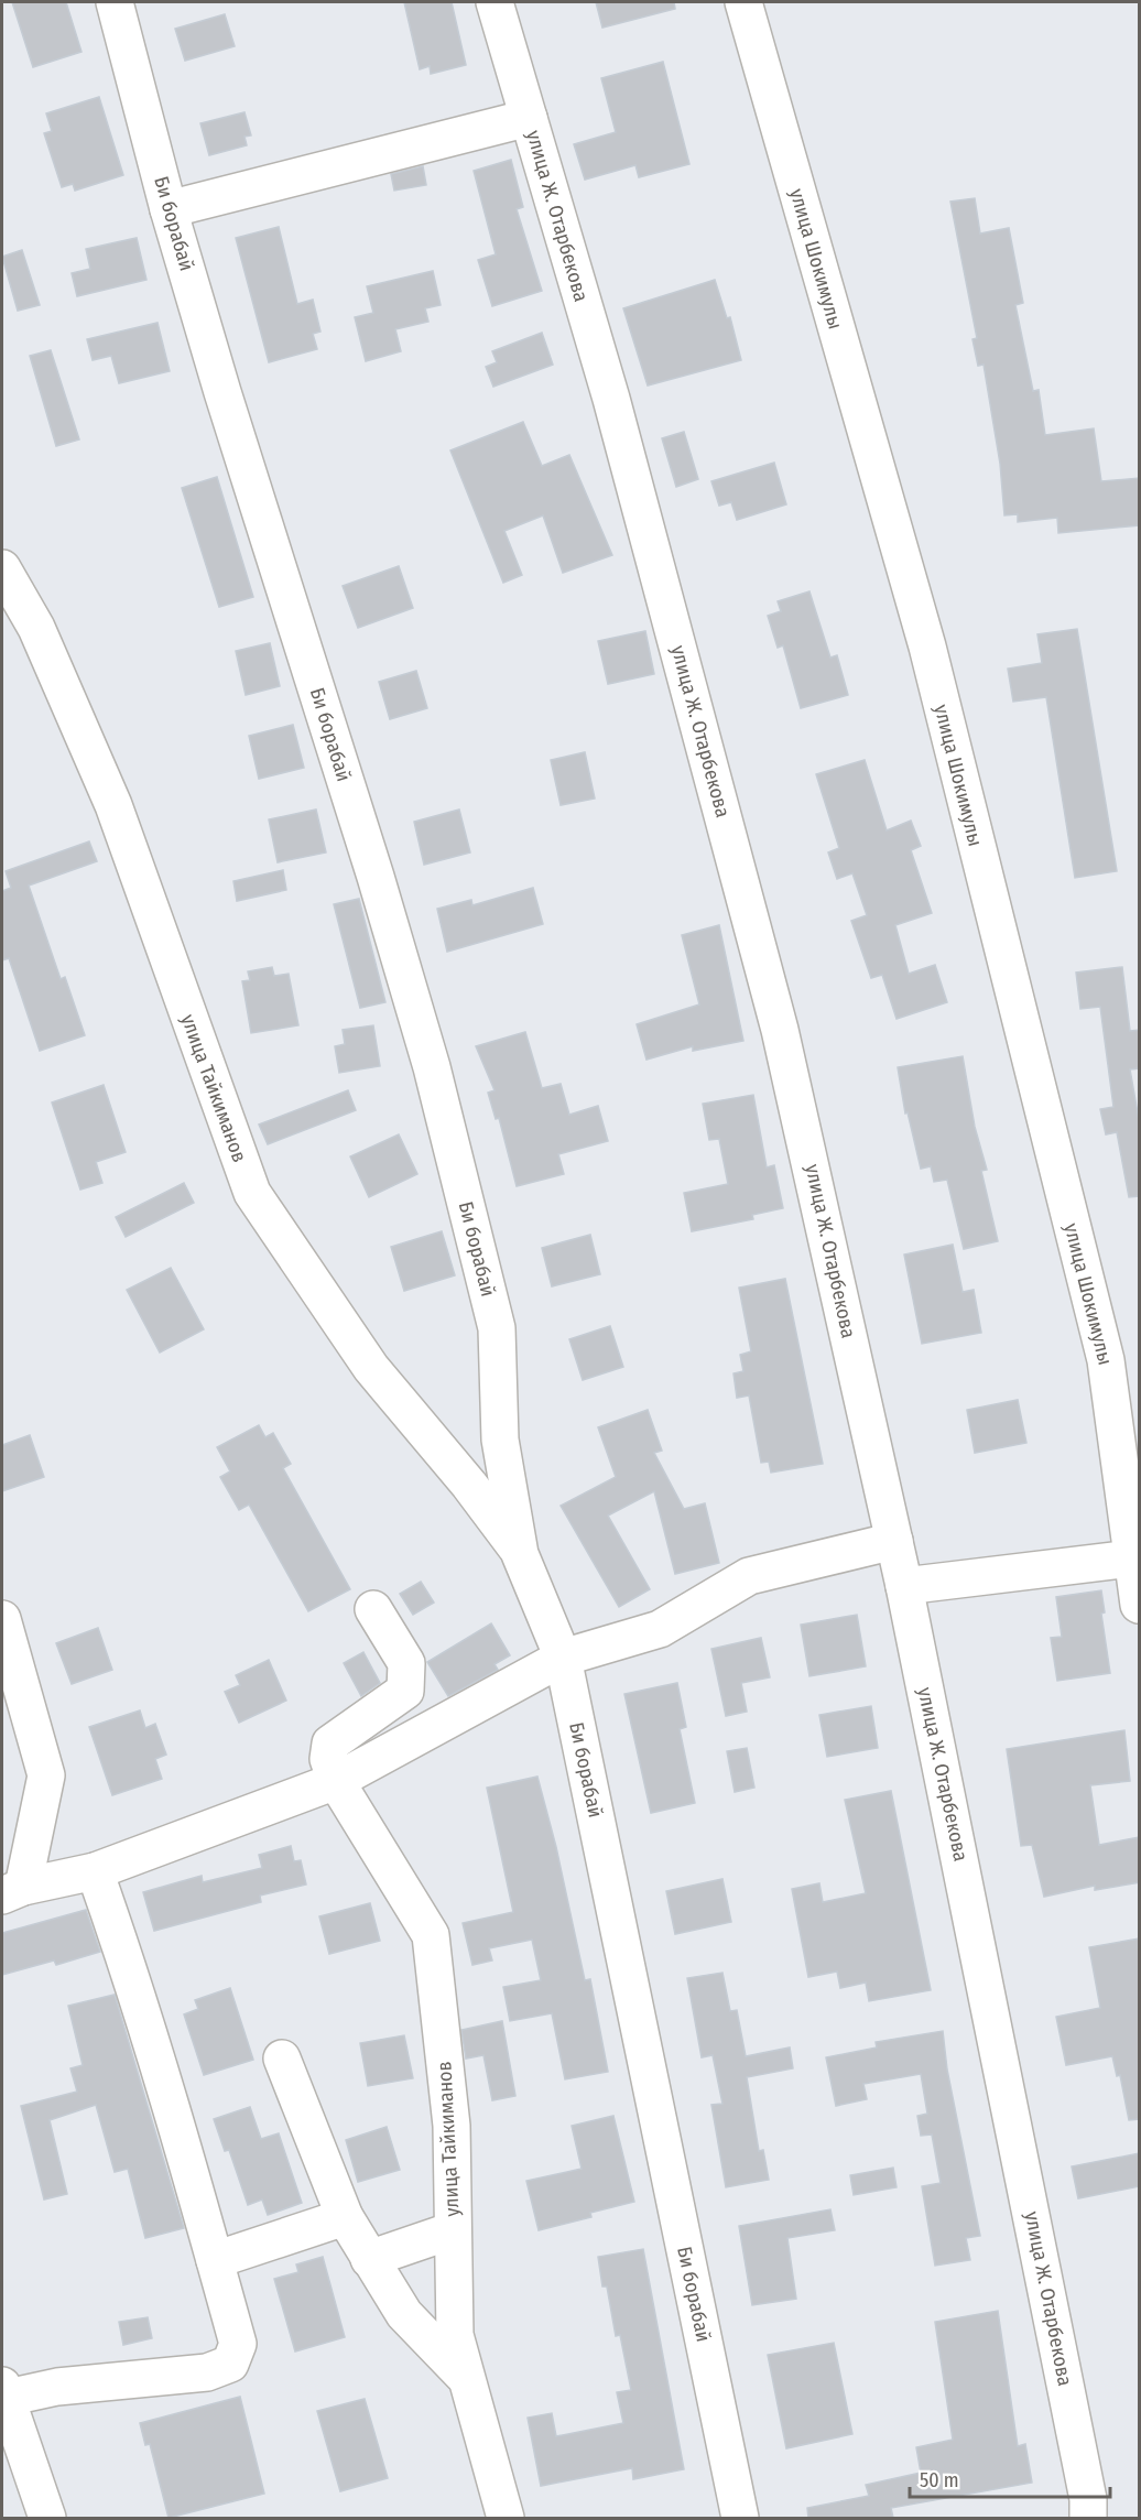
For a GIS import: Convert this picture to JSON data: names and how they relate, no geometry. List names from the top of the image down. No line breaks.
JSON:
{"streets":{"street":["улица Ж. Отарбекова","Би борабай","улица Шокимулы","улица Тайкиманов"]},"crossings":[["Би борабай","улица Тайкиманов"]],"scale_bar":"50 m"}
